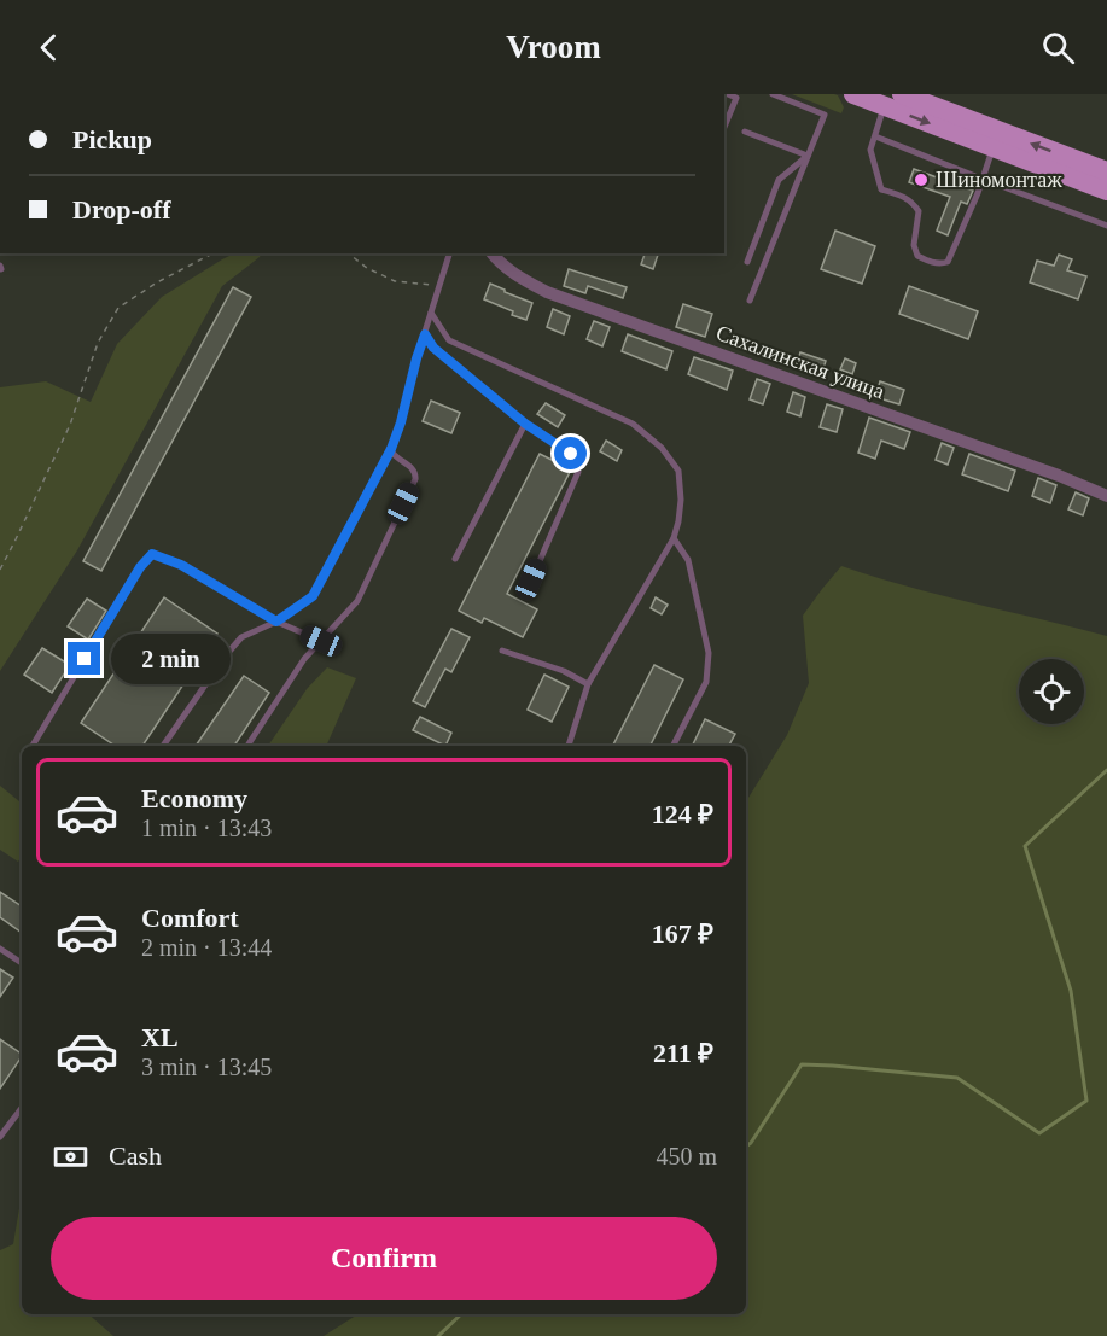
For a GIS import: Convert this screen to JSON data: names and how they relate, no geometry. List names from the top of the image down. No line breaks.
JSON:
{"streets":{"street":["Сахалинская улица"]},"places":["Шиномонтаж"],"page":{"header":"Vroom","banner":["Pickup","Drop-off"],"bubble":"2 min","list":[{"name":"Economy","note":"1 min · 13:43","value":"124 ₽"},{"name":"Comfort","note":"2 min · 13:44","value":"167 ₽"},{"name":"XL","note":"3 min · 13:45","value":"211 ₽"}],"pay":["Cash","450 m"],"buttons":"Confirm"}}
